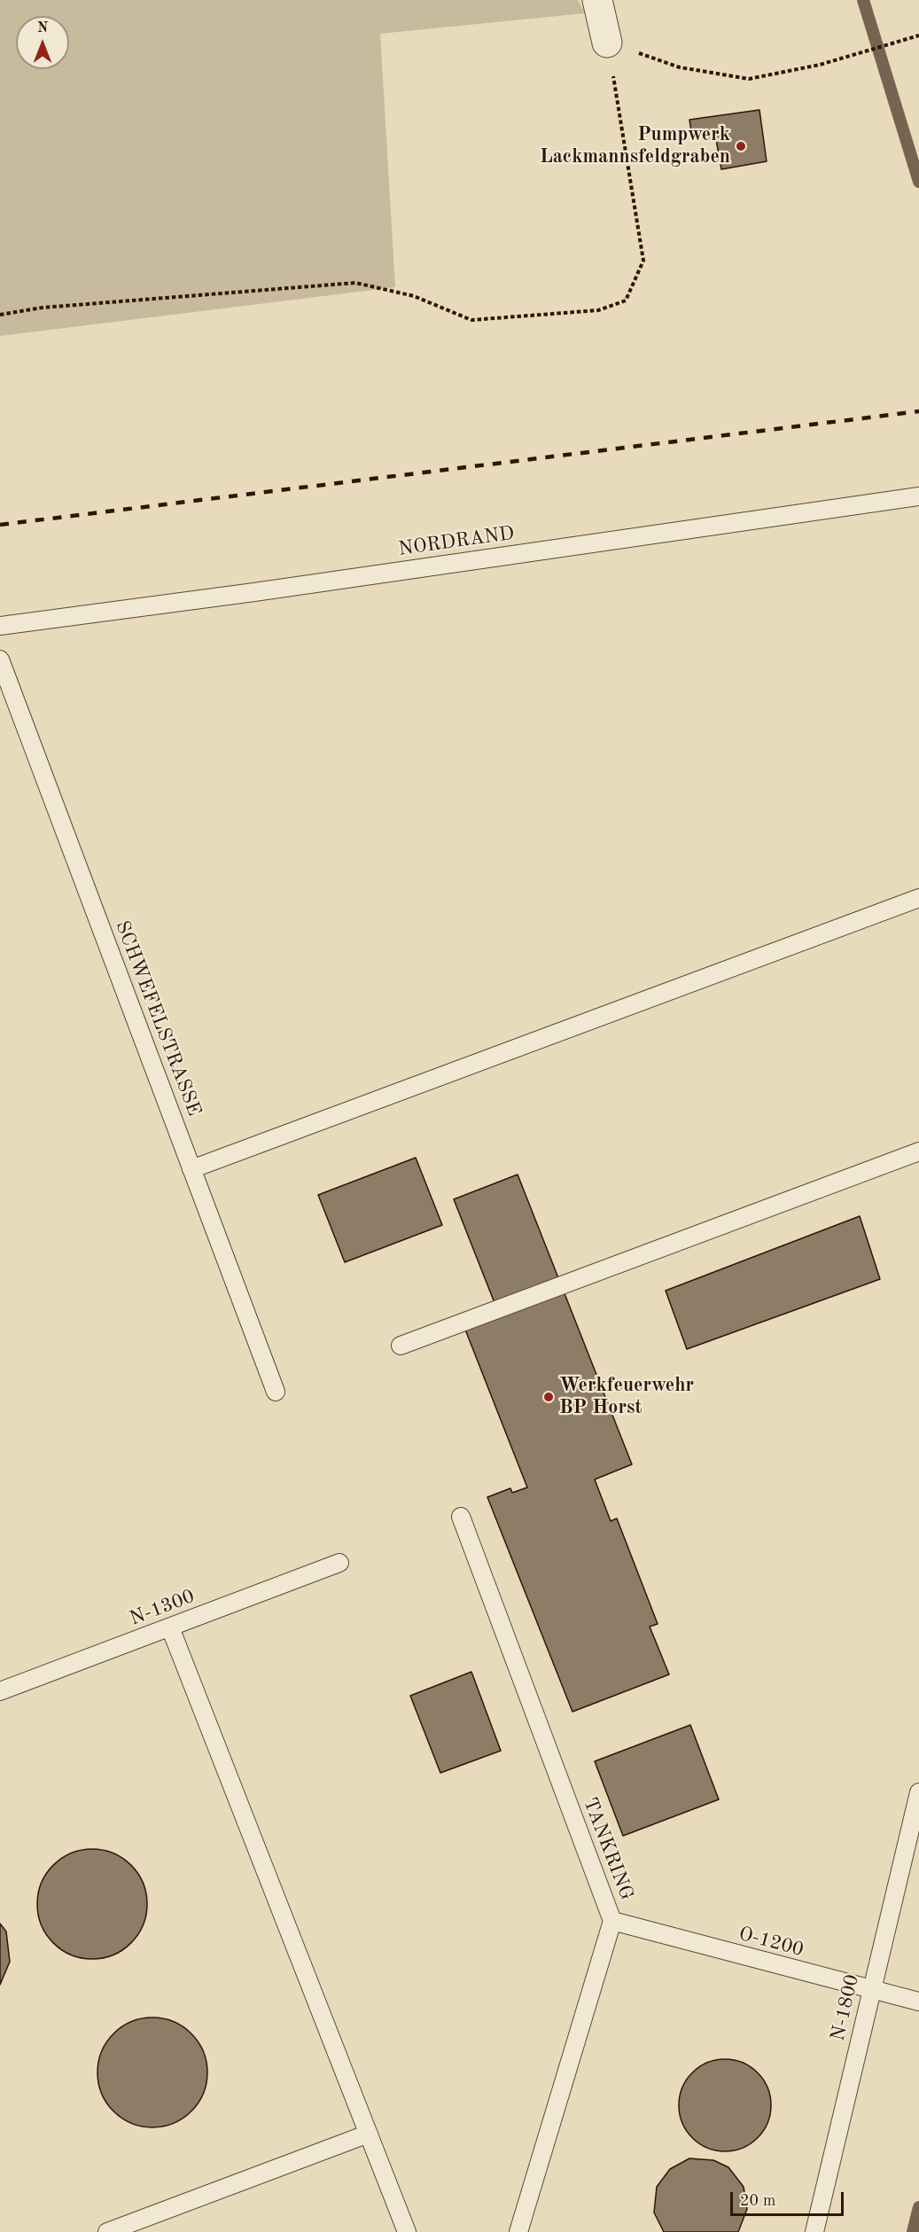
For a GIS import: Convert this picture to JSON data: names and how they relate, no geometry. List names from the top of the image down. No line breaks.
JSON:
{"streets":{"lane":["NORDRAND","SCHWEFELSTRASSE","N-1300","TANKRING","O-1200","N-1800"]},"crossings":[["TANKRING","O-1200"],["O-1200","N-1800"]],"places":["Pumpwerk Lackmannsfeldgraben","Werkfeuerwehr BP Horst"],"scale_bar":"20 m","north":"top"}
